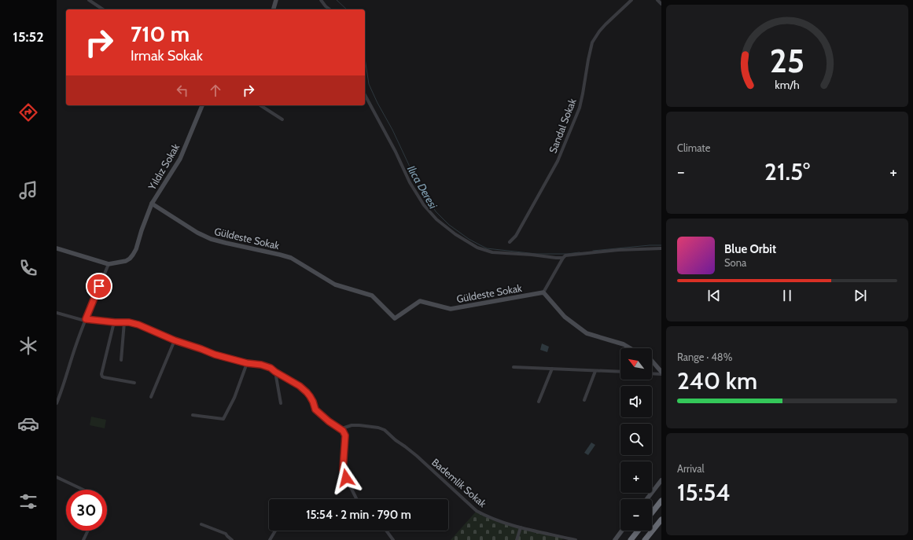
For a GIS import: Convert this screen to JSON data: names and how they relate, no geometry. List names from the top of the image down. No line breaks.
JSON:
{"streets":{"street":["Sandal Sokak","Yıldız Sokak","Güldeste Sokak","Bademlik Sokak"]},"crossings":[["Yıldız Sokak","Güldeste Sokak"]],"water":["Ilıca Deresi"],"north":"top left","page":{"tabs":"15:52","turn":["710 m","Irmak Sokak"],"tile":["Climate",["Range · 48%","240 km"],["Arrival","15:54"]],"heat":["−","21.5°","+"],"song":["Blue Orbit","Sona"],"map_buttons":["+","−"],"limit":"30","trip":"15:54 · 2 min · 790 m","gauge":["25","km/h"]}}
